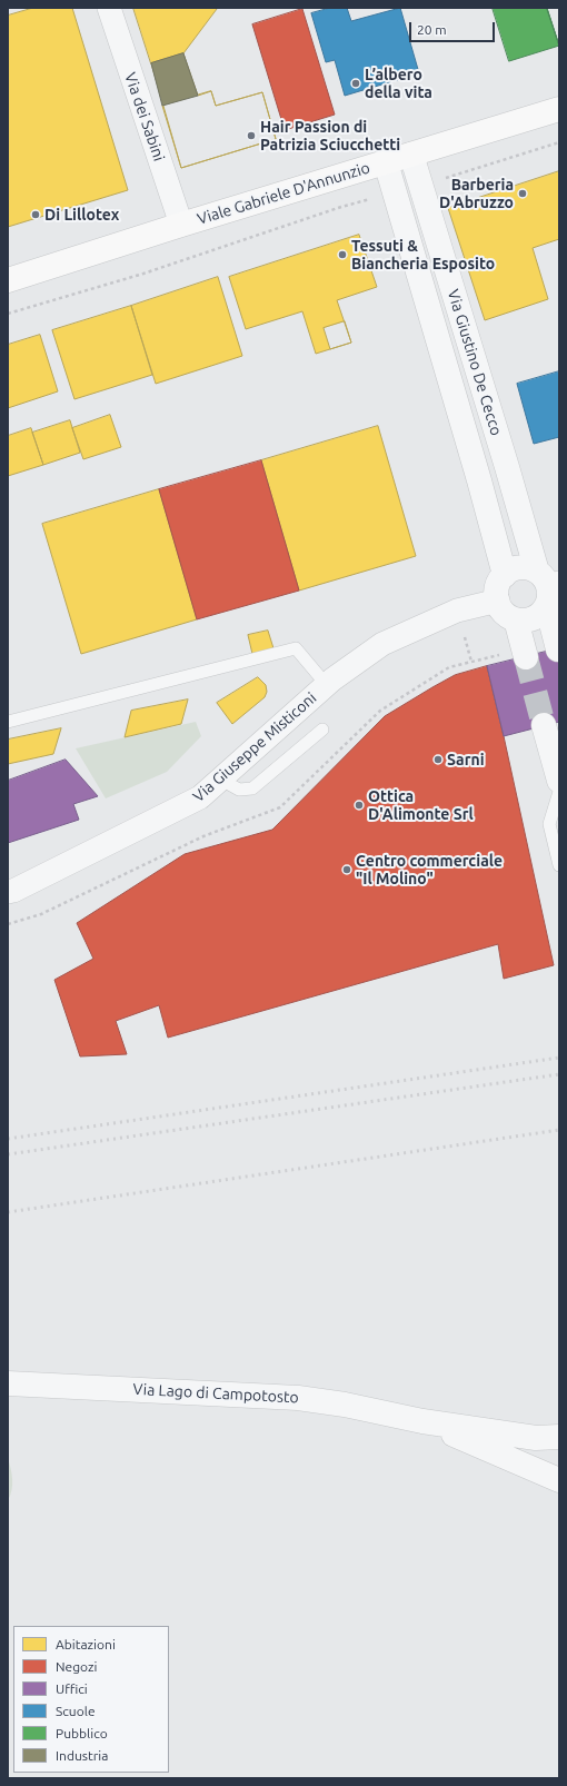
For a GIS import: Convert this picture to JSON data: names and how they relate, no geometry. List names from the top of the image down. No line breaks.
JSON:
{"streets":{"main road":["Viale Gabriele D'Annunzio"],"street":["Via dei Sabini","Via Giustino De Cecco","Via Giuseppe Misticoni","Via Lago di Campotosto"]},"crossings":[["Via dei Sabini","Viale Gabriele D'Annunzio"],["Viale Gabriele D'Annunzio","Via Giustino De Cecco"],["Via Giustino De Cecco","Via Giuseppe Misticoni"]],"places":["L’albero della vita","Hair Passion di Patrizia Sciucchetti","Barberia D'Abruzzo","Di Lillotex","Tessuti & Biancheria Esposito","Sarni","Ottica D'Alimonte Srl","Centro commerciale \"Il Molino\""],"legend":["Abitazioni","Negozi","Uffici","Scuole","Pubblico","Industria"],"scale_bar":"20 m"}
